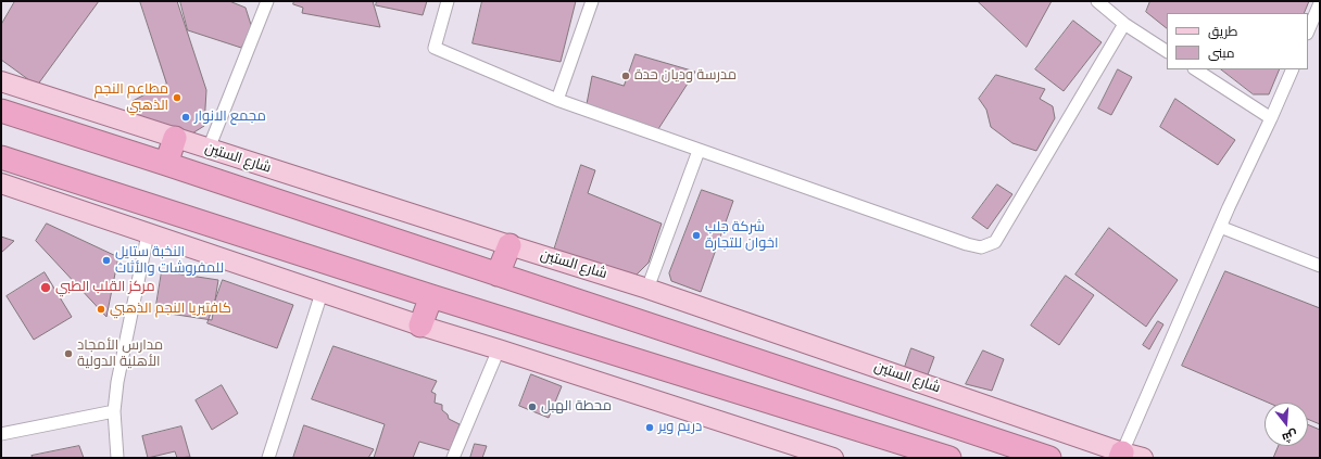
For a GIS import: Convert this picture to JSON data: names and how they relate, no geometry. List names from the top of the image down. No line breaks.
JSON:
{"streets":{"highway":["شارع الستين"]},"places":["مدرسة وديان حدة","مطاعم النجم الذهبي","مجمع الانوار","شركة جلب اخوان للتجارة","النخبة ستايل للمفروشات والأثاث","مركز القلب الطبي","كافتيريا النجم الذهبي","مدارس الأمجاد الأهلية الدولية","محطة الهبل","دريم وير"],"legend":["طريق","مبنى"],"north":"bottom"}
